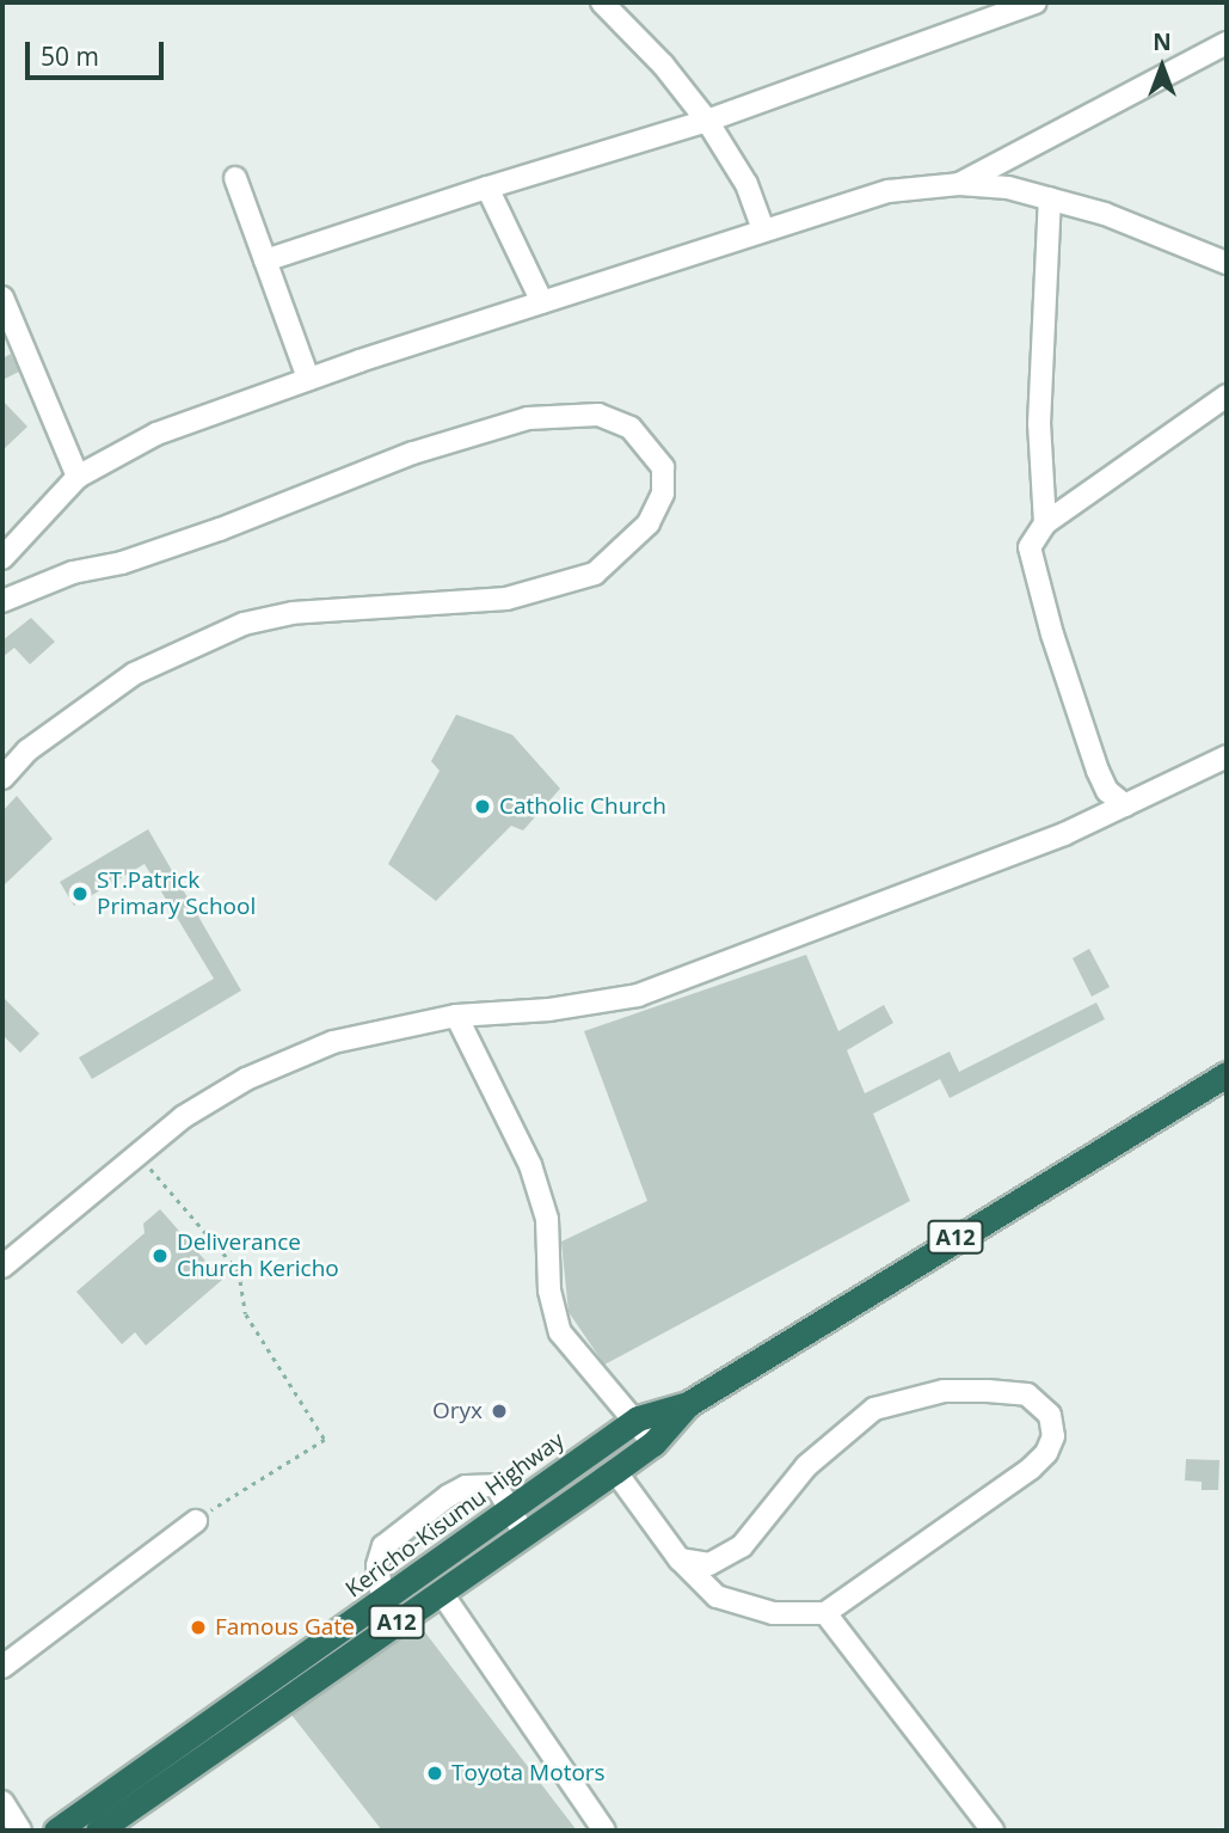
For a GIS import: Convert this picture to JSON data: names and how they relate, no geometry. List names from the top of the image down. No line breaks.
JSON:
{"streets":{"highway":["A12","Kericho-Kisumu Highway"]},"places":["Catholic Church","ST.Patrick Primary School","Deliverance Church Kericho","Oryx","Famous Gate","Toyota Motors"],"scale_bar":"50 m","north":"top"}
